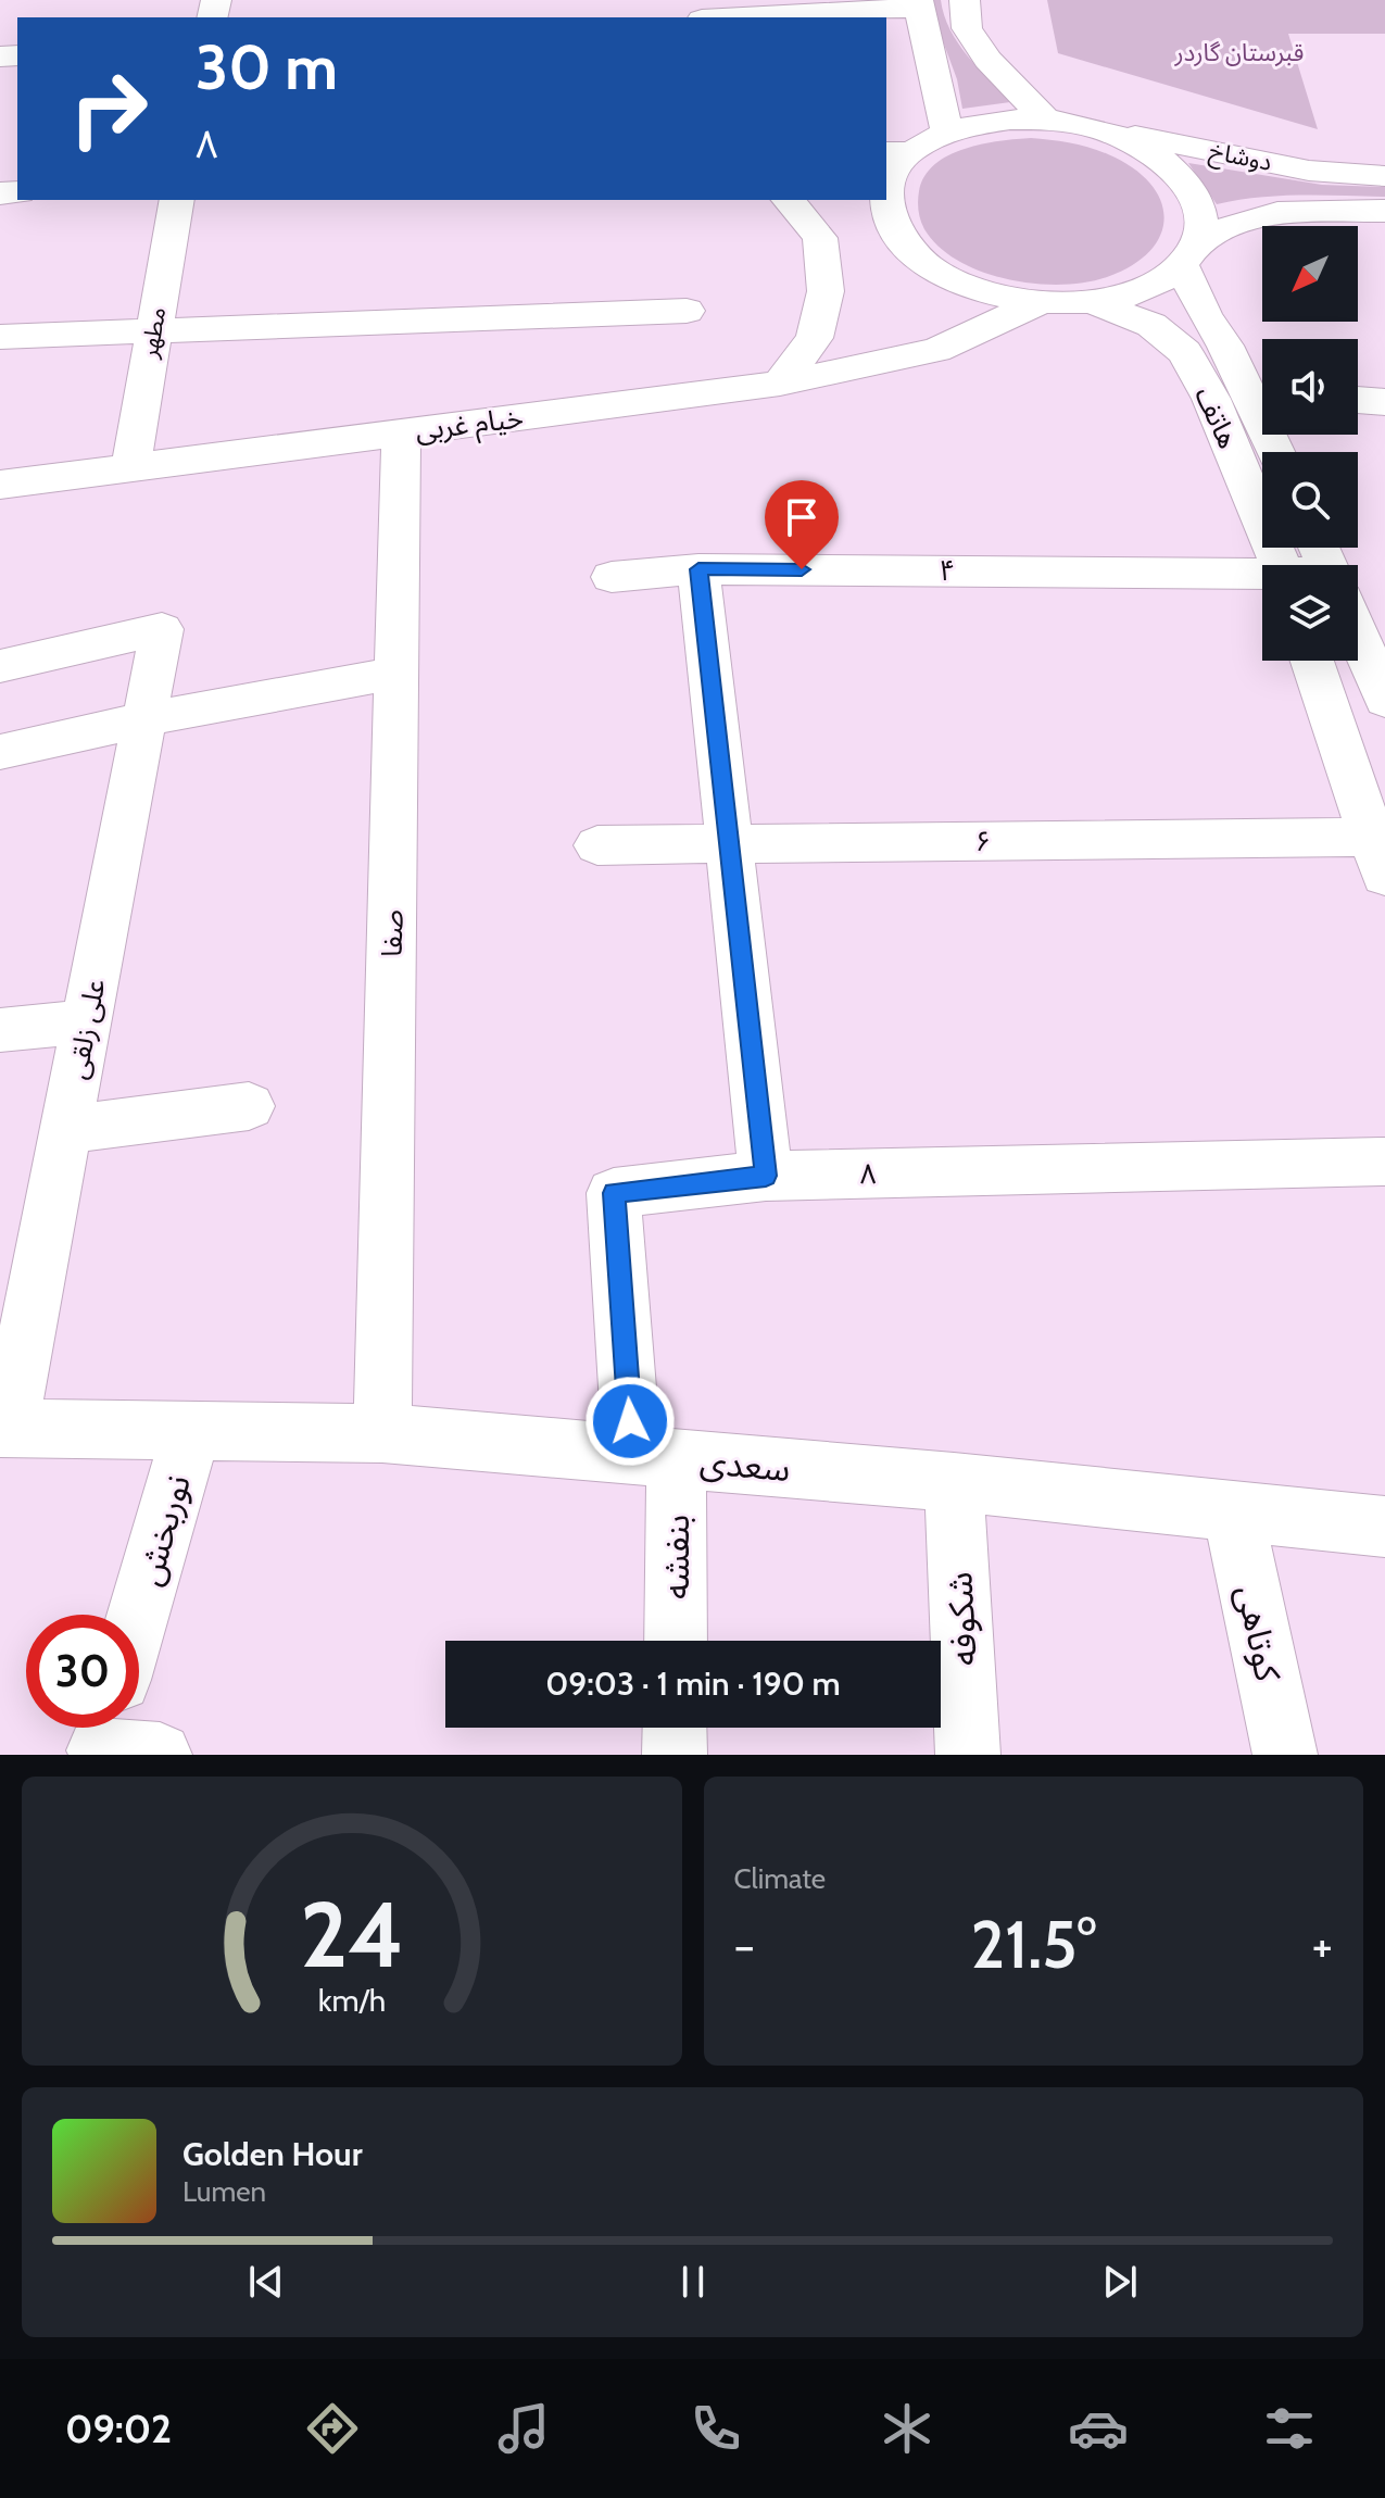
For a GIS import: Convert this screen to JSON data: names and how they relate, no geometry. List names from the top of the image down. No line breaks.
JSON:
{"streets":{"street":["دوشاخ","مطهر","هاتف","خیام غربی","۴","۶","صفا","علی زلقی","۸","سعدی","نوربخش","بنفشه","شکوفه","کوتاهی"]},"crossings":[["دوشاخ","هاتف"],["مطهر","خیام غربی"],["خیام غربی","صفا"],["صفا","سعدی"],["علی زلقی","سعدی"],["۸","سعدی"],["۸","بنفشه"],["سعدی","نوربخش"],["سعدی","بنفشه"],["سعدی","شکوفه"],["سعدی","کوتاهی"]],"parks":["قبرستان گاردر"],"north":"bottom left","page":{"turn":["30 m","۸"],"limit":"30","trip":"09:03 · 1 min · 190 m","tile":"Climate","heat":["−","21.5°","+"],"song":["Golden Hour","Lumen"],"tabs":"09:02","gauge":["24","km/h"]}}
